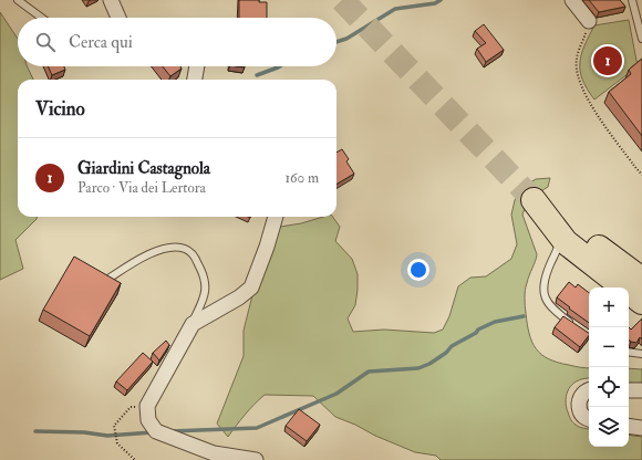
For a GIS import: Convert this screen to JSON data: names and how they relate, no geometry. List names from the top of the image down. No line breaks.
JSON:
{"page":{"search":"Cerca qui","pins":"1","heading":"Vicino","list":[{"mark":"1","name":"Giardini Castagnola","note":"Parco · Via dei Lertora","value":"160 m"}],"map_buttons":["+","−"]}}
